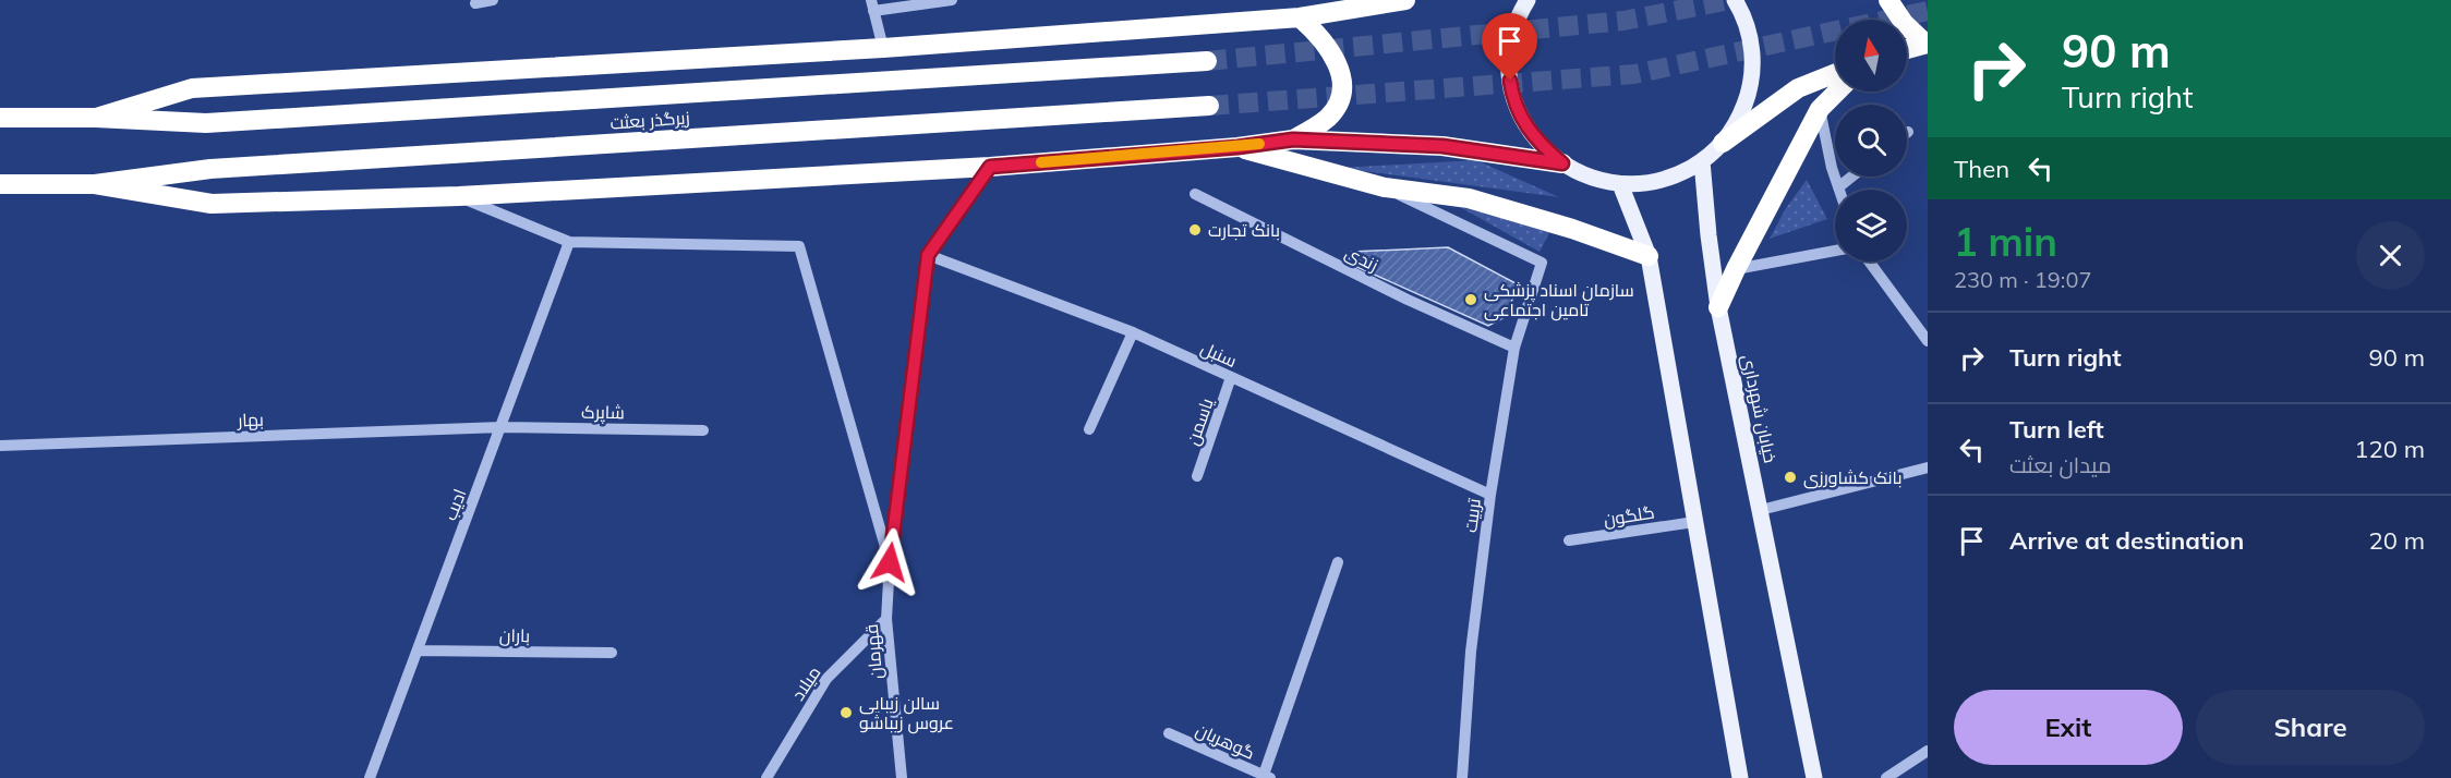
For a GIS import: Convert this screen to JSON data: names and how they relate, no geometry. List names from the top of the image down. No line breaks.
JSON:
{"streets":{"highway":["زیرگذر بعثت"],"main road":["خیابان شهرداری"],"street":["زندی","سنبل","شاپرک","بهار","یاسمن","ادیب","تربیت","گلگون","باران","قهرمان","میلاد","گوهریان"]},"crossings":[["زندی","تربیت"],["سنبل","یاسمن"],["سنبل","تربیت"],["سنبل","قهرمان"],["شاپرک","بهار"],["شاپرک","ادیب"],["بهار","ادیب"],["ادیب","باران"],["قهرمان","میلاد"]],"places":["بانک تجارت","سازمان اسناد پزشکی تامین اجتماعی","بانک کشاورزی","سالن زیبایی عروس زیباشو"],"north":"top","page":{"turn":["90 m","Turn right"],"then":"Then","heading":["1 min","230 m · 19:07"],"list":[{"name":"Turn right","value":"90 m"},{"name":"Turn left","note":"میدان بعثت","value":"120 m"},{"name":"Arrive at destination","value":"20 m"}],"buttons":["Exit","Share"]}}
